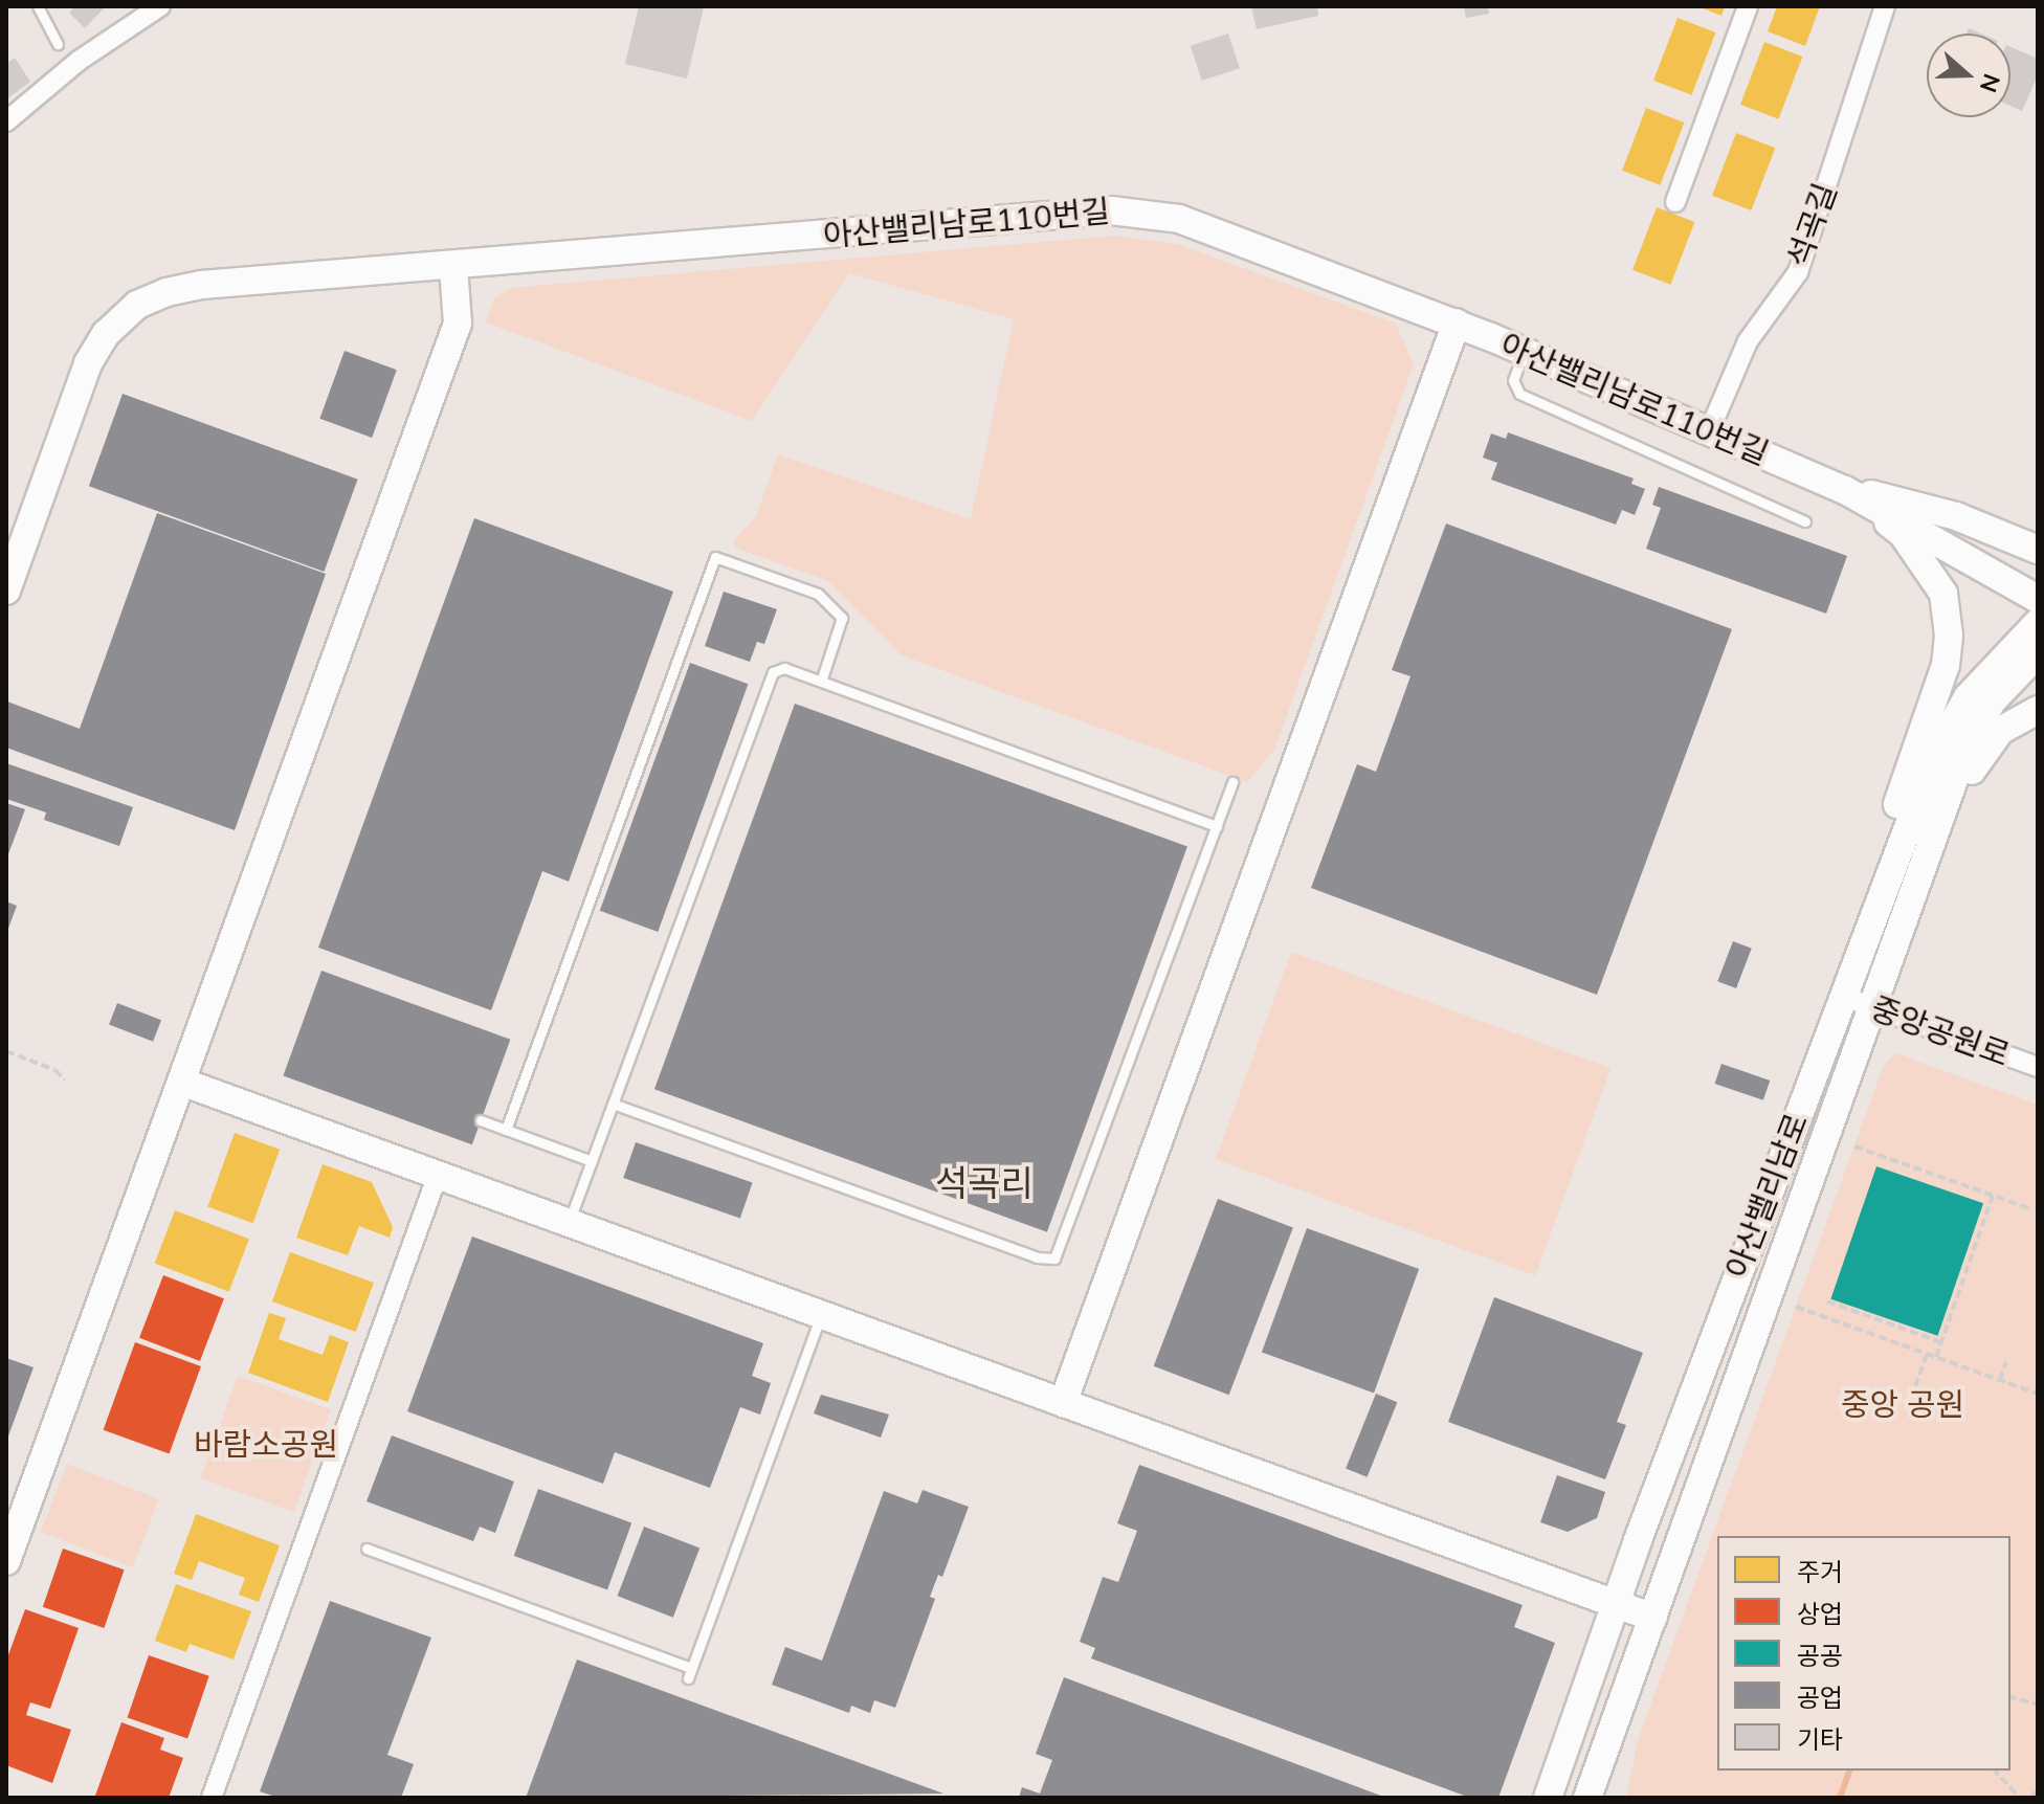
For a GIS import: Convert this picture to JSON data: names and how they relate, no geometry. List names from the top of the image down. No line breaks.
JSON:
{"streets":{"street":["아산밸리남로110번길","석곡길","중앙공원로","아산밸리남로"]},"crossings":[["아산밸리남로110번길","석곡길"],["중앙공원로","아산밸리남로"]],"districts":["석곡리"],"parks":["중앙 공원","바람소공원"],"legend":["주거","상업","공공","공업","기타"],"north":"right"}
